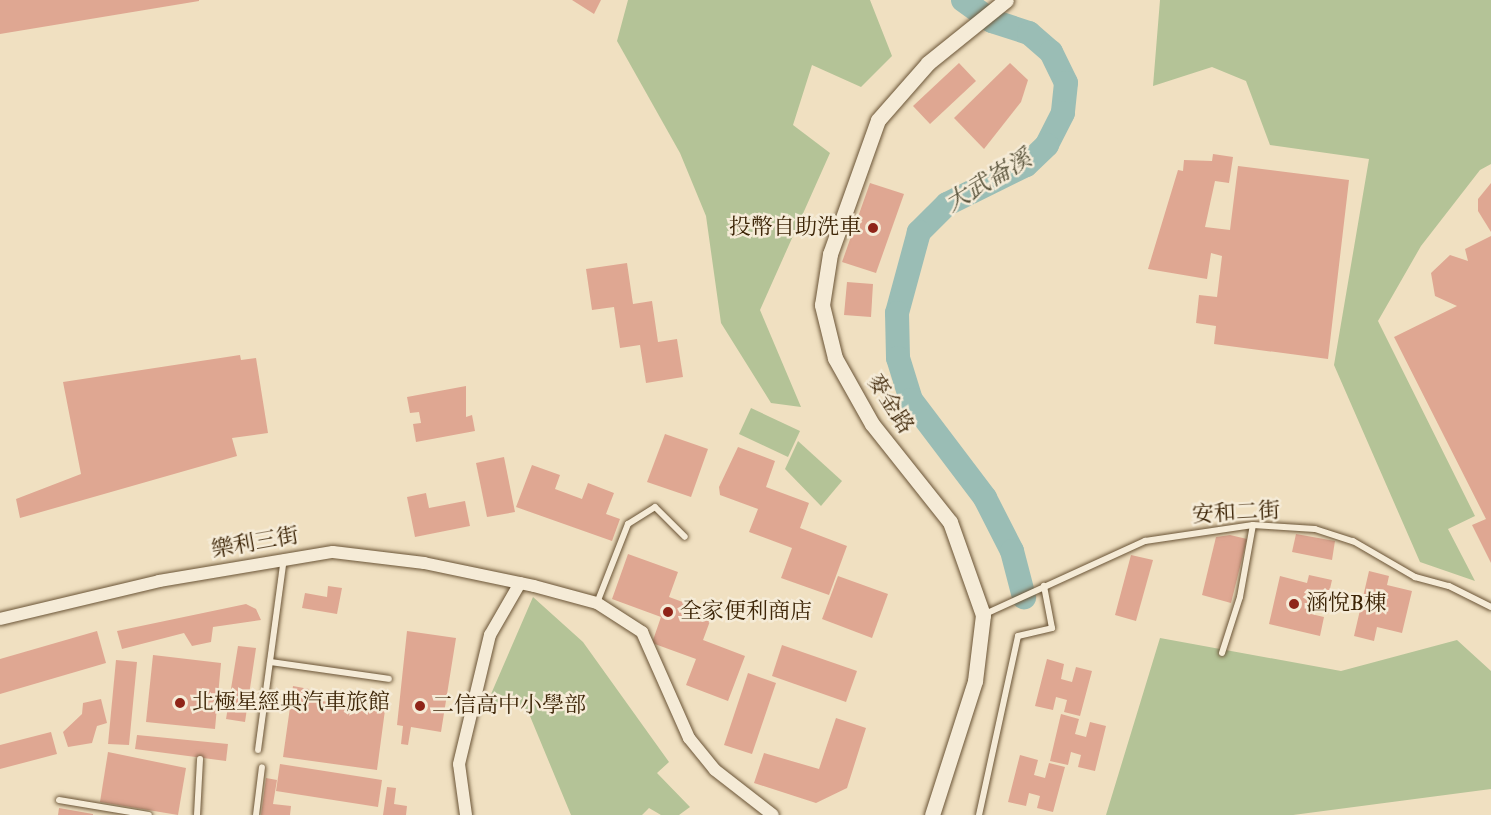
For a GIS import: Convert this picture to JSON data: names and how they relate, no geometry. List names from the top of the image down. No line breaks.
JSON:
{"streets":{"street":["麥金路","樂利三街"],"lane":["安和二街"]},"crossings":[["麥金路","安和二街"]],"water":["大武崙溪"],"places":["投幣自助洗車","涵悅B棟","全家便利商店","北極星經典汽車旅館","二信高中小學部"]}
